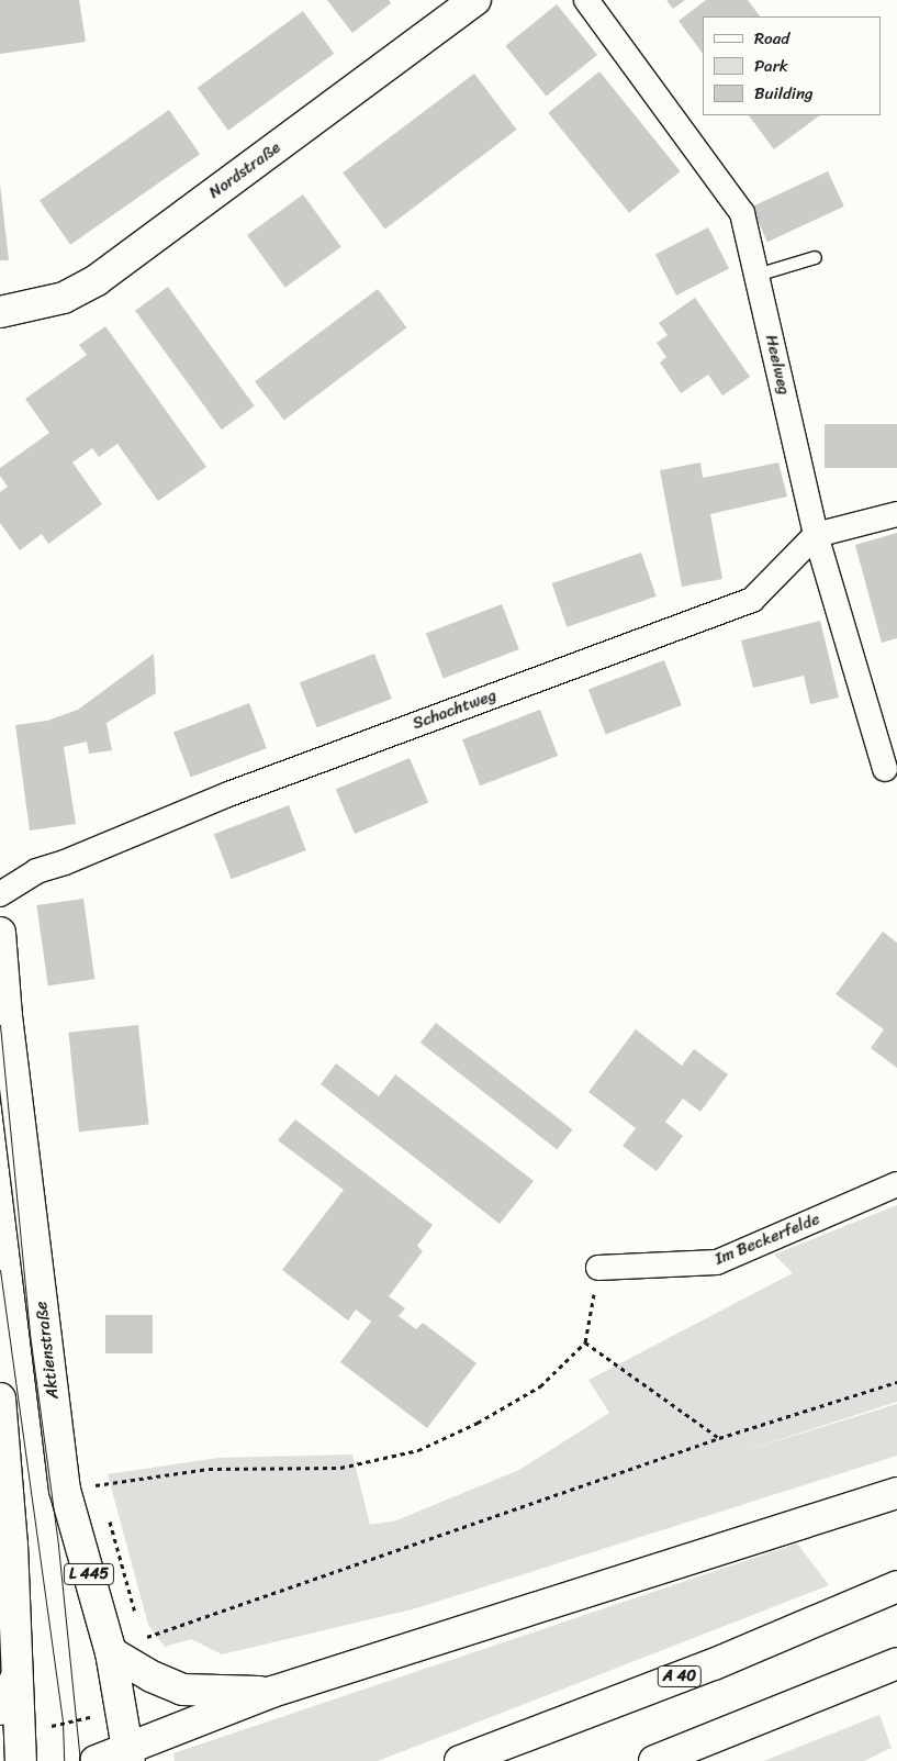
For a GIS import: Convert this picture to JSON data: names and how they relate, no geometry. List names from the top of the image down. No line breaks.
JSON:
{"streets":{"main road":["Nordstraße","Aktienstraße","L 445","A 40"],"street":["Heelweg","Schachtweg","Im Beckerfelde"]},"crossings":[["Heelweg","Schachtweg"]],"legend":["Road","Park","Building"]}
